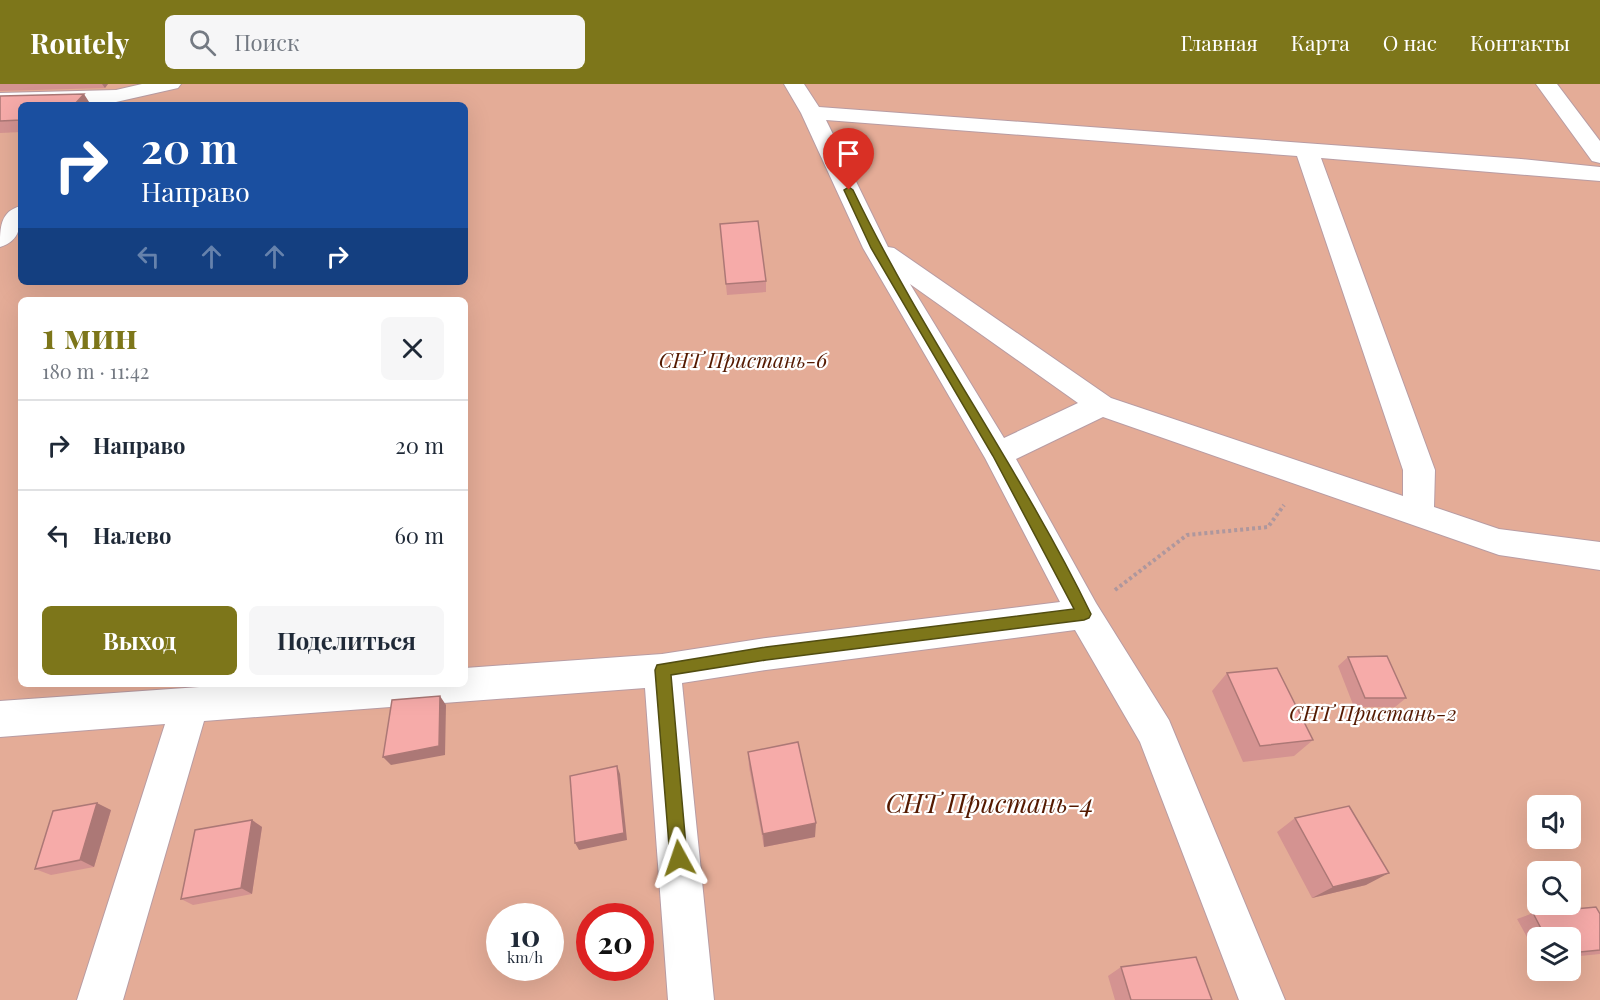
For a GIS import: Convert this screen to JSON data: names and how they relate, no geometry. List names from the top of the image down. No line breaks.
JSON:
{"parks":["СНТ Пристань-6","СНТ Пристань-2","СНТ Пристань-4"],"page":{"header":"Routely","search":"Поиск","nav":["Главная","Карта","О нас","Контакты"],"turn":["20 m","Направо"],"heading":["1 мин","180 m · 11:42"],"list":[{"name":"Направо","value":"20 m"},{"name":"Налево","value":"60 m"}],"buttons":["Выход","Поделиться"],"speed":"10 km/h","limit":"20"}}
